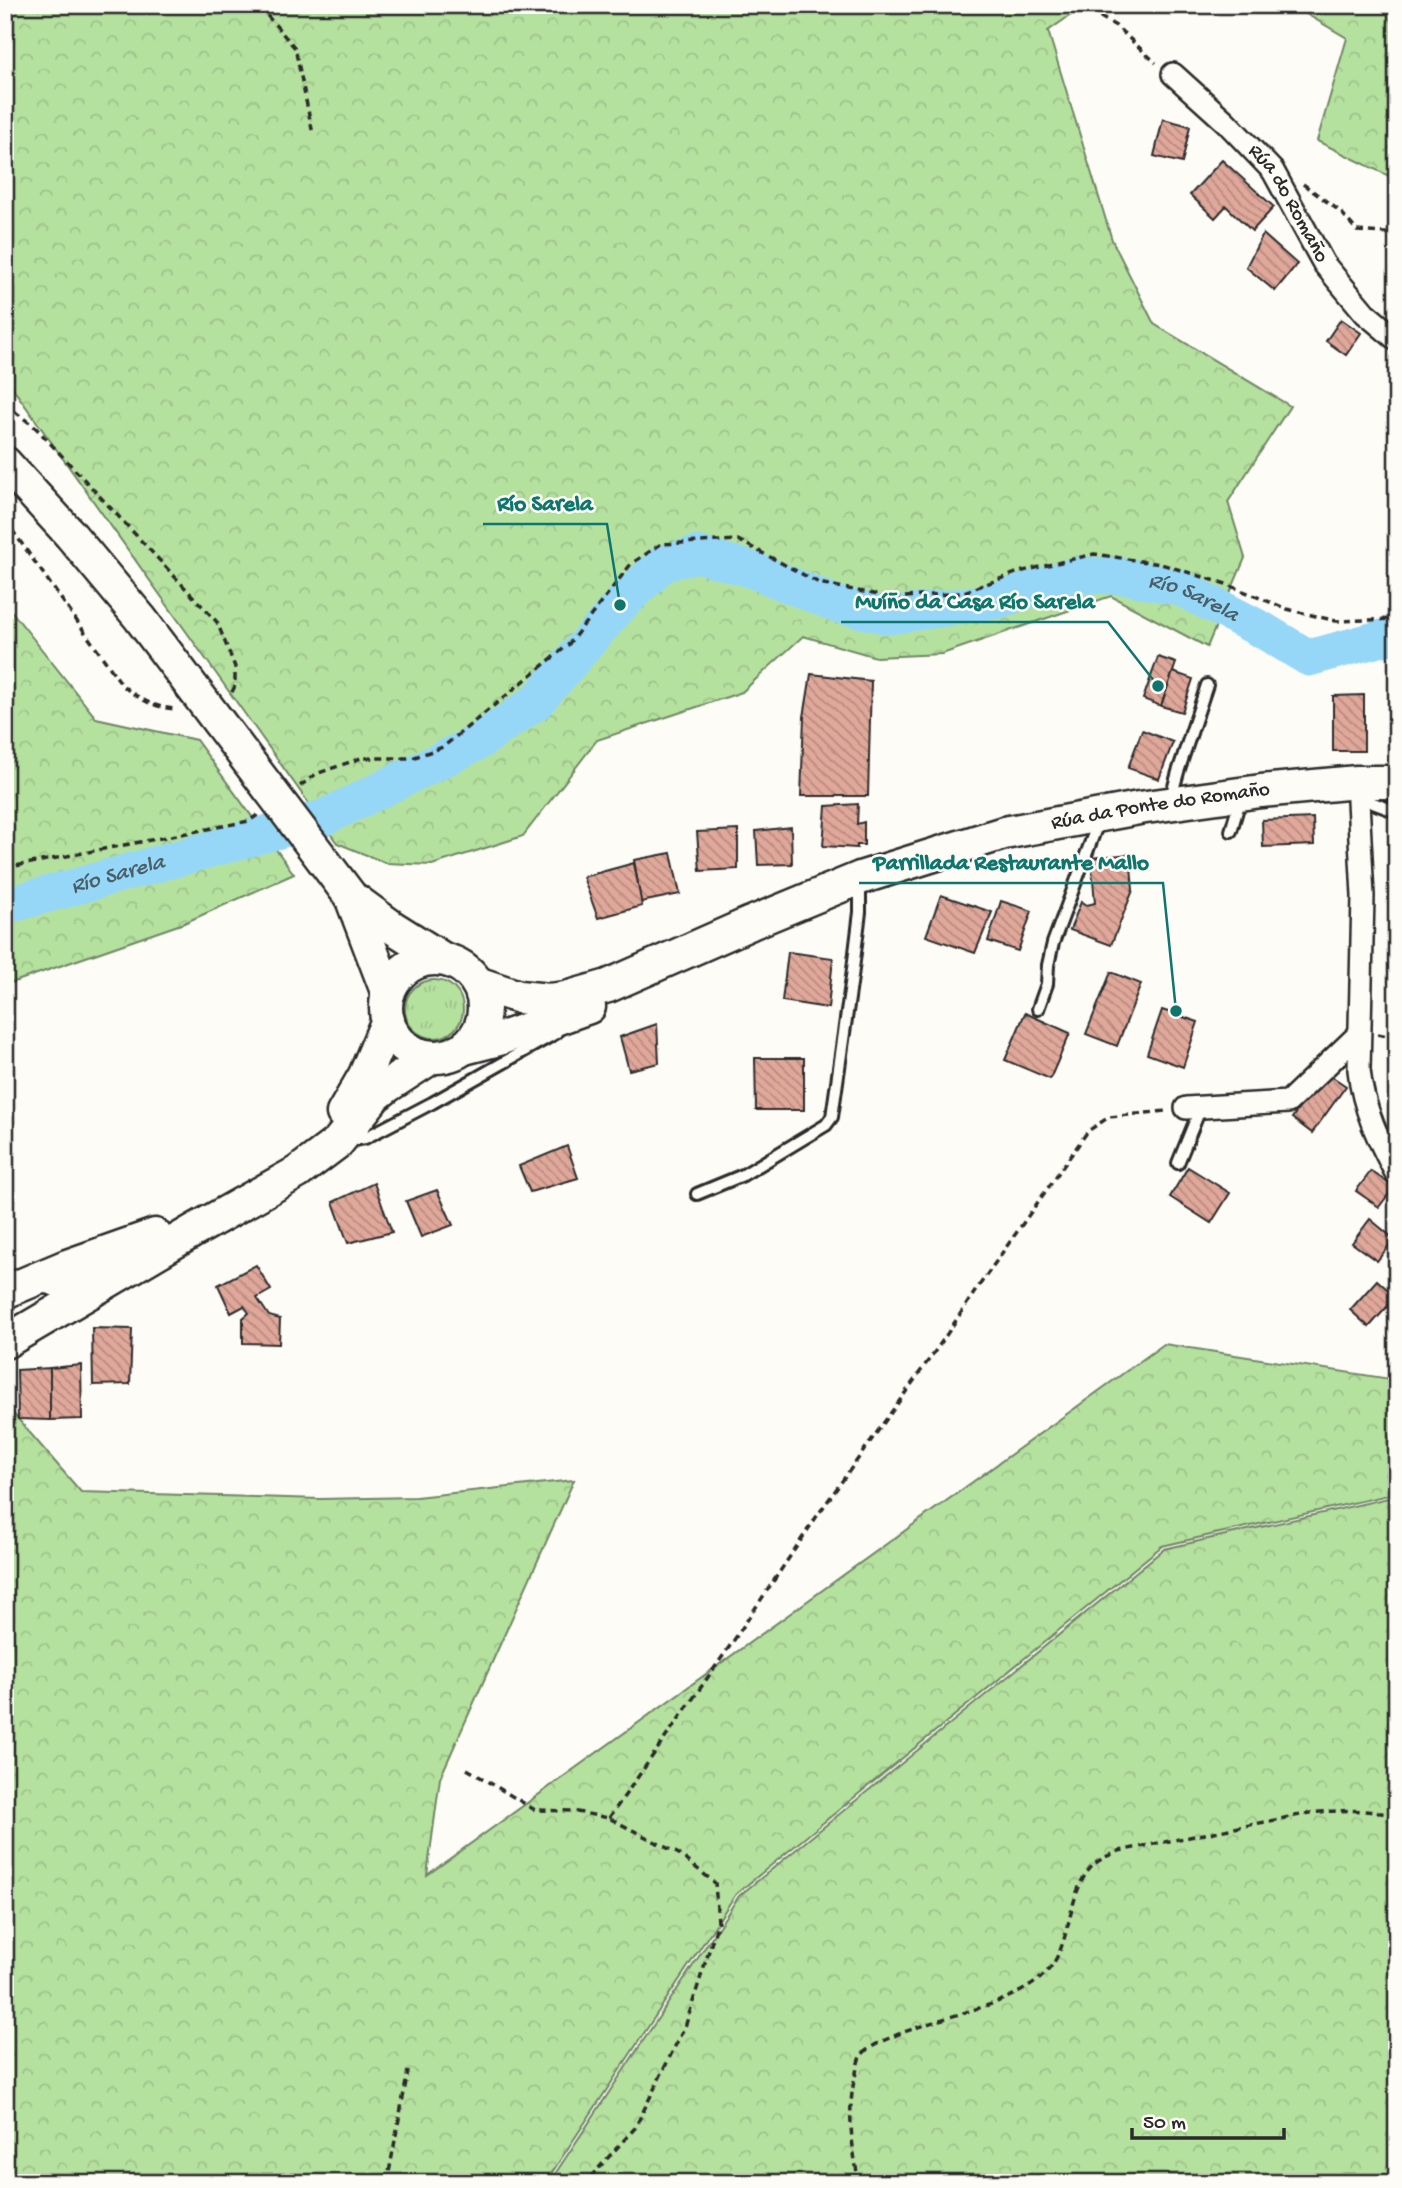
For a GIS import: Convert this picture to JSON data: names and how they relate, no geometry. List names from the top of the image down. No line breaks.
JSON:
{"streets":{"main road":["Rúa da Ponte do Romaño"],"street":["Rúa do Romaño"]},"water":["Río Sarela"],"places":["Río Sarela","Muíño da Casa Río Sarela","Parrillada Restaurante Mallo"],"scale_bar":"50 m"}
